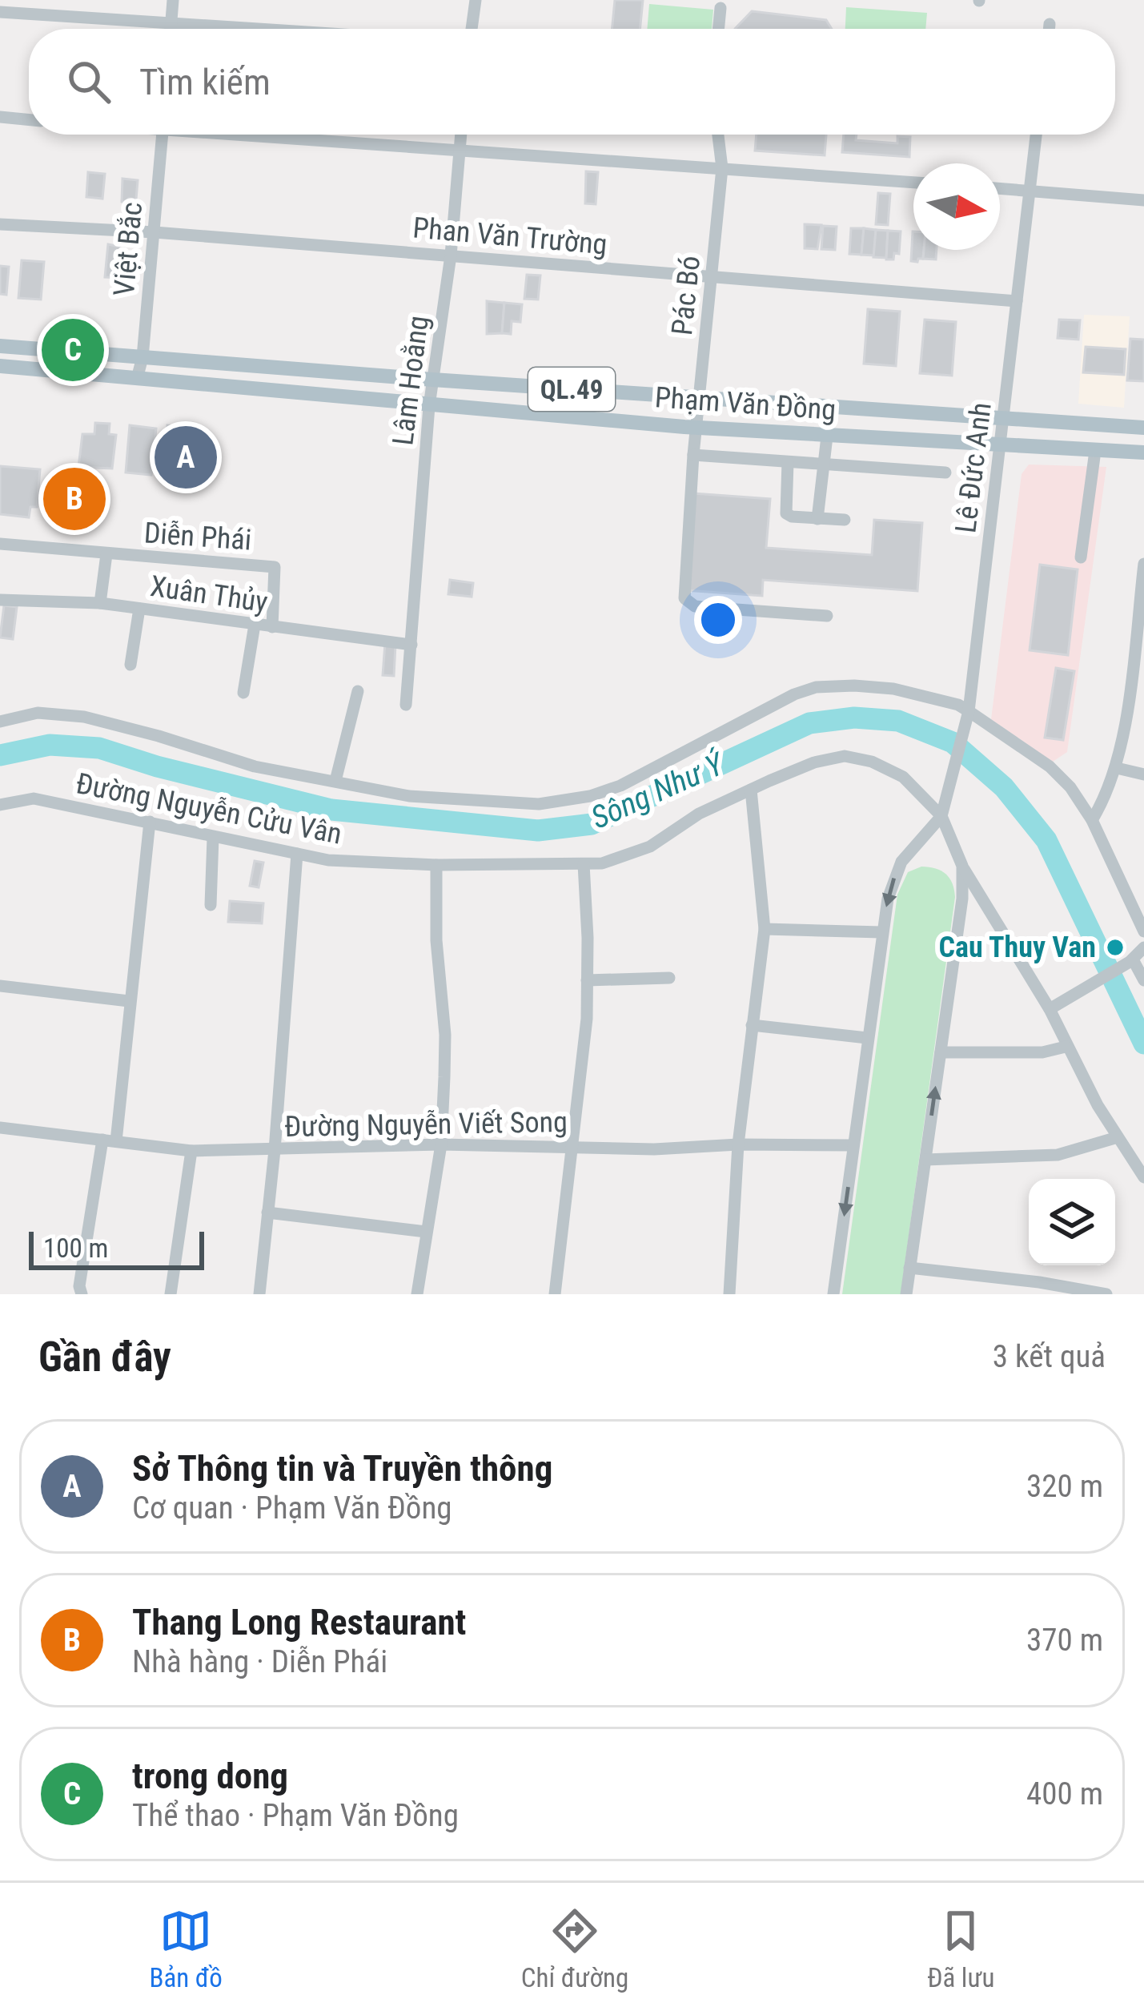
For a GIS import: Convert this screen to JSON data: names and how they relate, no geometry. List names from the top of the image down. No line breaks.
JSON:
{"streets":{"main road":["QL.49","Phạm Văn Đồng"],"street":["Phan Văn Trường","Việt Bắc","Pác Bó","Lâm Hoằng","Lê Đức Anh","Diễn Phái","Xuân Thủy","Đường Nguyễn Cửu Vân","Đường Nguyễn Viết Song"]},"crossings":[["Phan Văn Trường","Việt Bắc"],["Phan Văn Trường","Pác Bó"],["Phan Văn Trường","Lâm Hoằng"],["Phan Văn Trường","Lê Đức Anh"],["Việt Bắc","Phạm Văn Đồng"],["Pác Bó","Phạm Văn Đồng"],["Lâm Hoằng","Phạm Văn Đồng"],["Lâm Hoằng","Xuân Thủy"],["Phạm Văn Đồng","Lê Đức Anh"],["Lê Đức Anh","Đường Nguyễn Cửu Vân"],["Lê Đức Anh","Đường Nguyễn Viết Song"],["Diễn Phái","Xuân Thủy"]],"water":["Sông Như Ý"],"places":["Cau Thuy Van"],"scale_bar":"100 m","north":"right","page":{"search":"Tìm kiếm","pins":["C","A","B"],"scale":"100 m","heading":["Gần đây","3 kết quả"],"list":[{"mark":"A","name":"Sở Thông tin và Truyền thông","note":"Cơ quan · Phạm Văn Đồng","value":"320 m"},{"mark":"B","name":"Thang Long Restaurant","note":"Nhà hàng · Diễn Phái","value":"370 m"},{"mark":"C","name":"trong dong","note":"Thể thao · Phạm Văn Đồng","value":"400 m"}],"nav":["Bản đồ","Chỉ đường","Đã lưu"]}}
